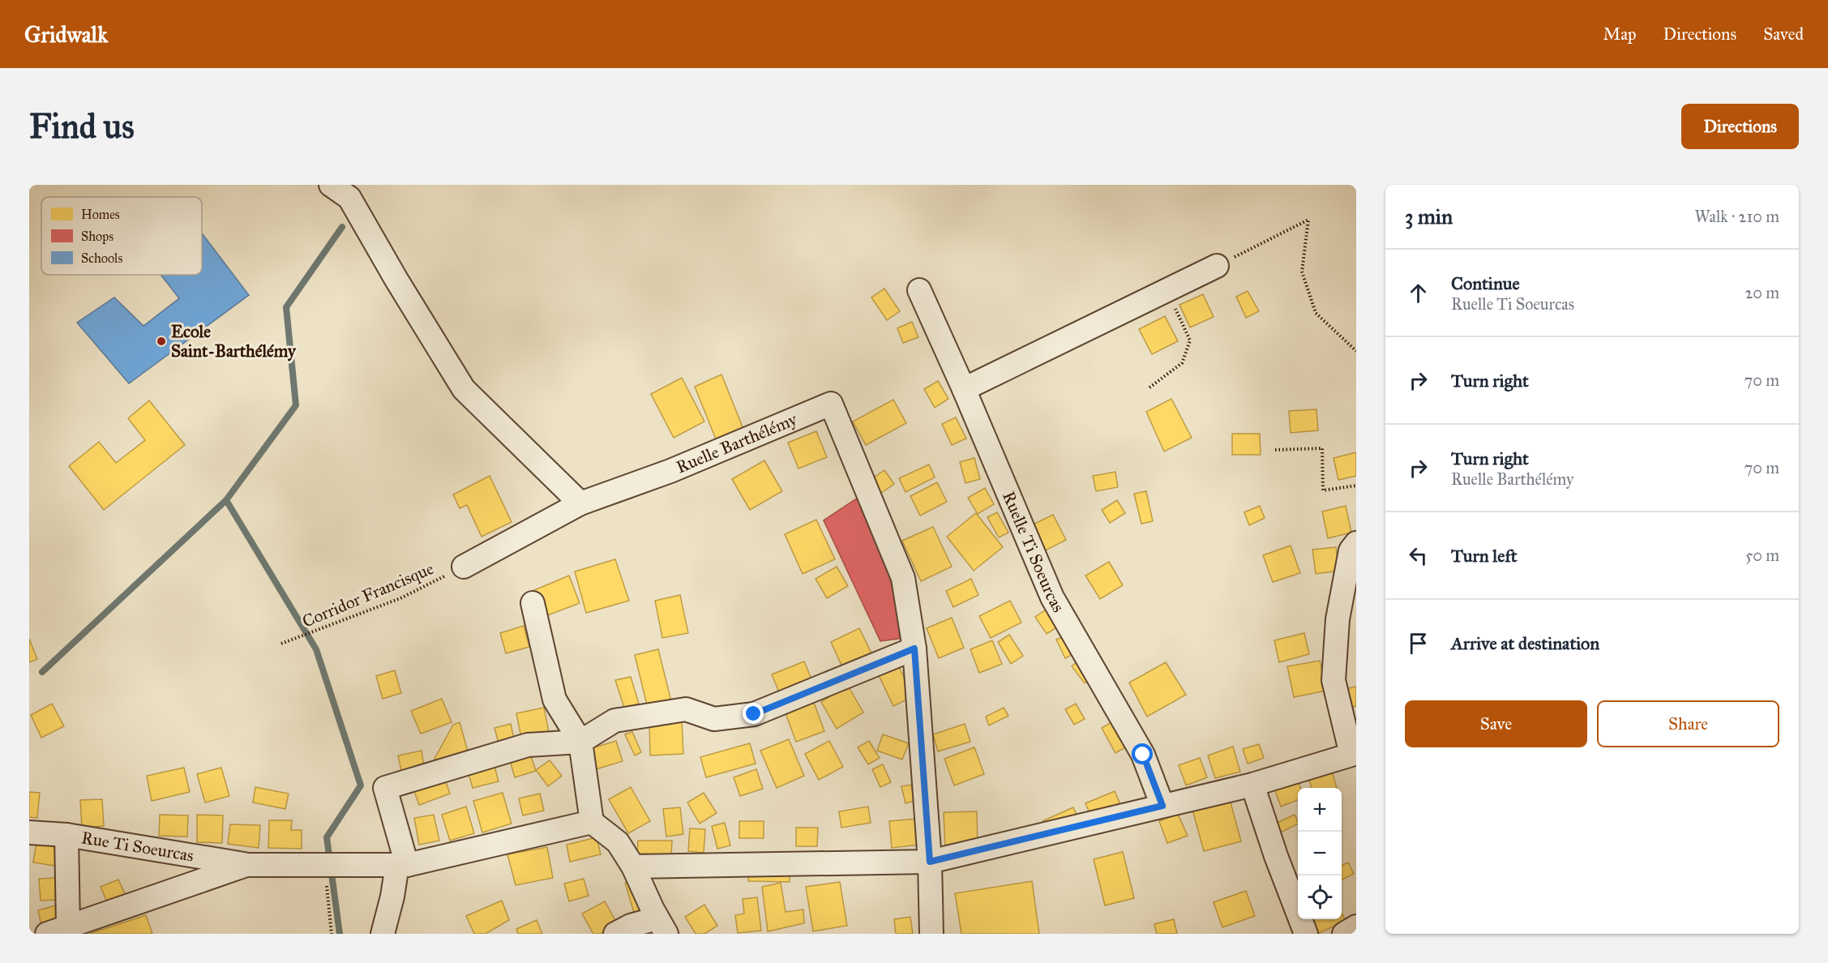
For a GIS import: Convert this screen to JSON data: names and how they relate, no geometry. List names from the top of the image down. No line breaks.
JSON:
{"streets":{"street":["Ruelle Barthélémy","Ruelle Ti Soeurcas","Rue Ti Soeurcas"],"path":["Corridor Francisque"]},"places":["Ecole Saint-Barthélémy"],"legend":["Homes","Shops","Schools"],"page":{"header":"Gridwalk","nav":["Map","Directions","Saved"],"buttons":["Directions",["Save","Share"]],"title":"Find us","heading":["3 min","Walk · 210 m"],"list":[["Continue","Ruelle Ti Soeurcas","20 m"],["Turn right","70 m"],["Turn right","Ruelle Barthélémy","70 m"],["Turn left","50 m"],"Arrive at destination"],"map_buttons":["+","−"]}}
